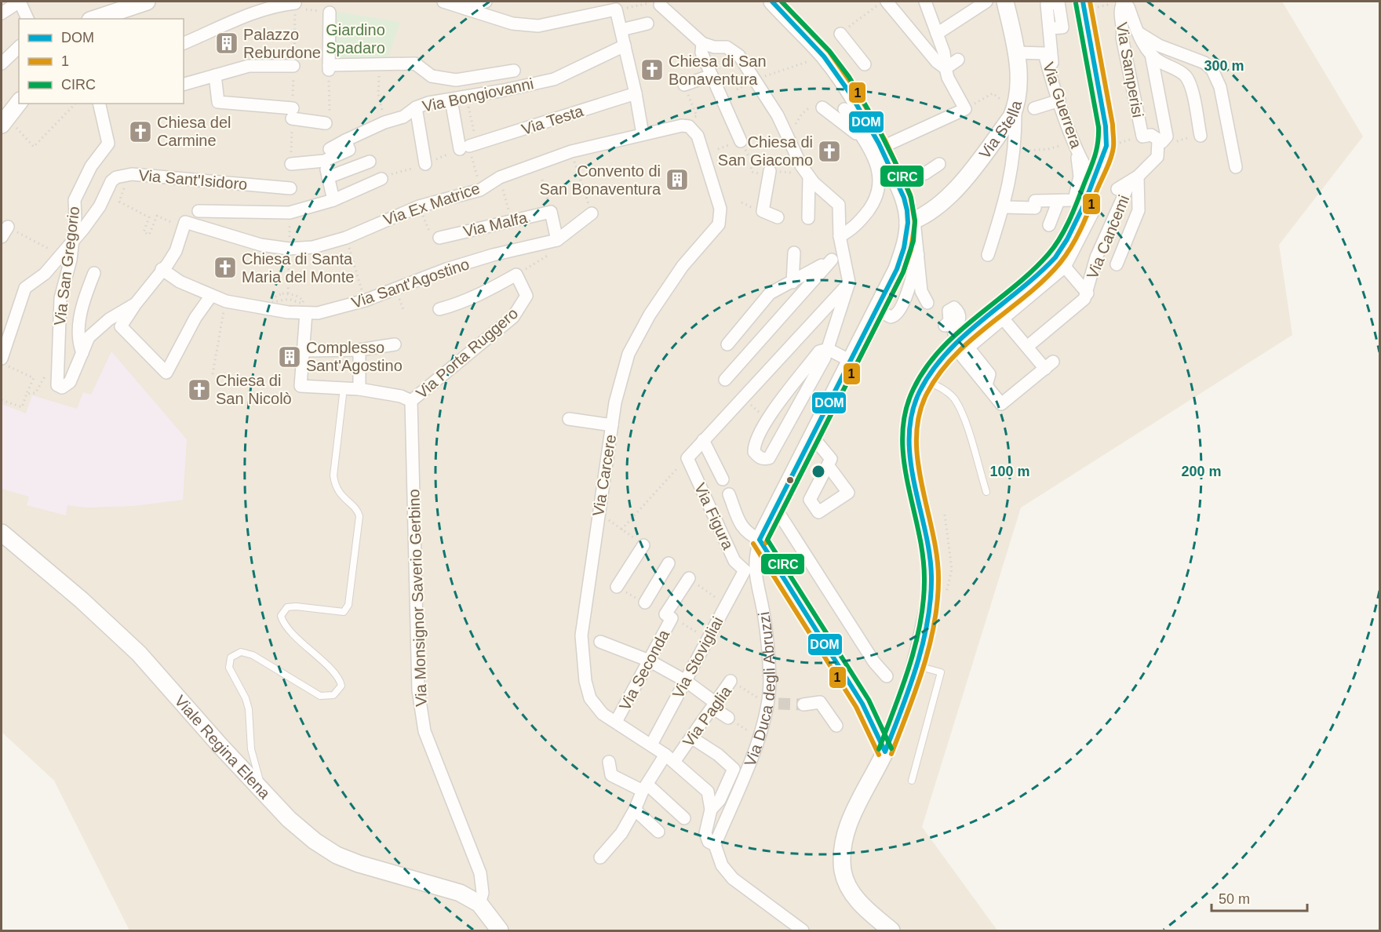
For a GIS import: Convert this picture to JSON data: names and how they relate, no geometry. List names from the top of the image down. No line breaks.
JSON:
{"streets":{"main road":["Via Stella","Via Duca degli Abruzzi","Viale Regina Elena"],"street":["Via Samperisi","Via Bongiovanni","Via Guerrera","Via Testa","Via Sant'Isidoro","Via Ex Matrice","Via Malfa","Via Cancemi","Via San Gregorio","Via Sant'Agostino","Via Porta Ruggero","Via Carcere","Via Figura","Via Monsignor Saverio Gerbino","Via Stovigliai","Via Seconda","Via Paglia"]},"crossings":[["Via Guerrera","Via Stella"],["Via Stella","Via Duca degli Abruzzi"],["Via Sant'Isidoro","Via San Gregorio"],["Via Ex Matrice","Via Carcere"],["Via Porta Ruggero","Via Monsignor Saverio Gerbino"],["Via Carcere","Via Stovigliai"],["Via Carcere","Via Seconda"],["Via Carcere","Via Paglia"],["Via Figura","Via Stovigliai"],["Via Figura","Via Duca degli Abruzzi"],["Via Monsignor Saverio Gerbino","Viale Regina Elena"],["Via Stovigliai","Via Duca degli Abruzzi"],["Via Duca degli Abruzzi","Via Paglia"]],"parks":["Giardino Spadaro"],"places":{"building":["Palazzo Reburdone","Convento di San Bonaventura","Complesso Sant'Agostino"],"church":["Chiesa di San Bonaventura","Chiesa del Carmine","Chiesa di San Giacomo","Chiesa di Santa Maria del Monte","Chiesa di San Nicolò"]},"lines":["transit line DOM","transit line 1","transit line CIRC"],"legend":["DOM","1","CIRC"],"scale_bar":"50 m","rings":["300 m","100 m","200 m"]}
